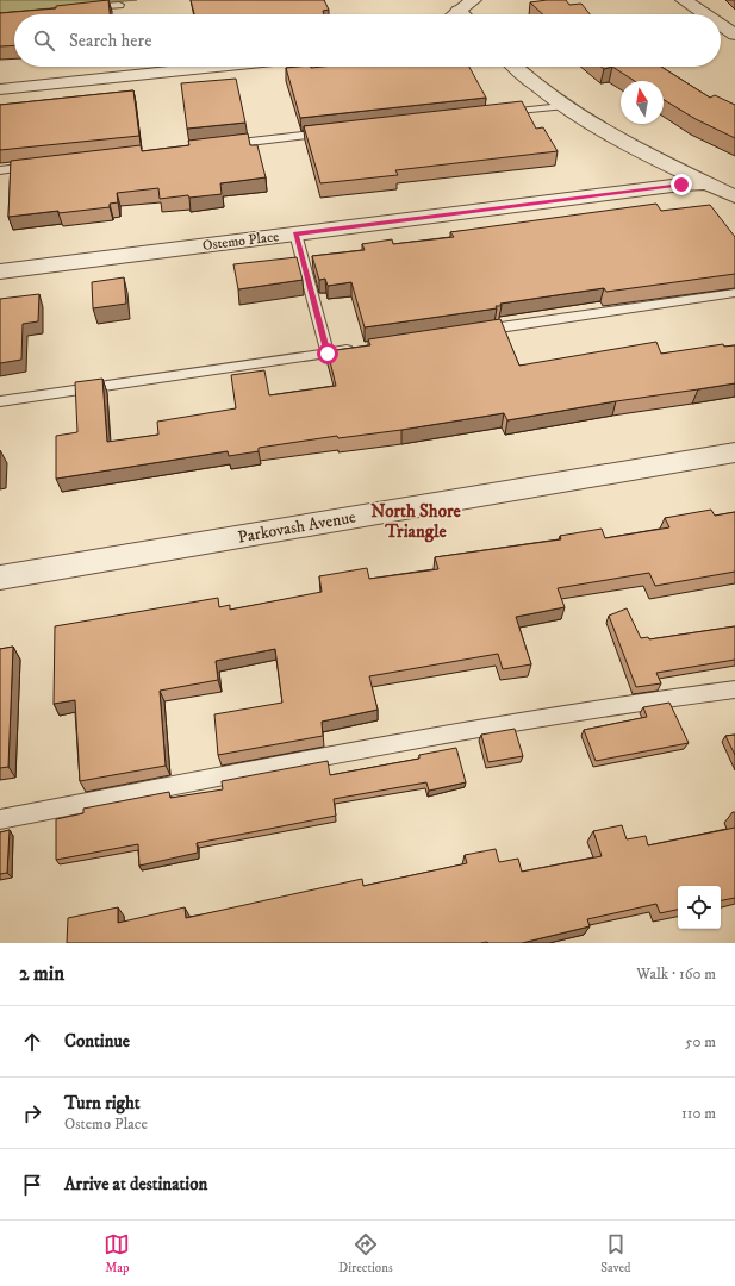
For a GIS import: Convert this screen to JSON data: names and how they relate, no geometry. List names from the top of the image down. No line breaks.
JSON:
{"streets":{"street":["Ostemo Place","Parkovash Avenue"]},"districts":["North Shore Triangle"],"north":"top","page":{"search":"Search here","heading":["2 min","Walk · 160 m"],"list":[["Continue","50 m"],["Turn right","Ostemo Place","110 m"],"Arrive at destination"],"nav":["Map","Directions","Saved"]}}
